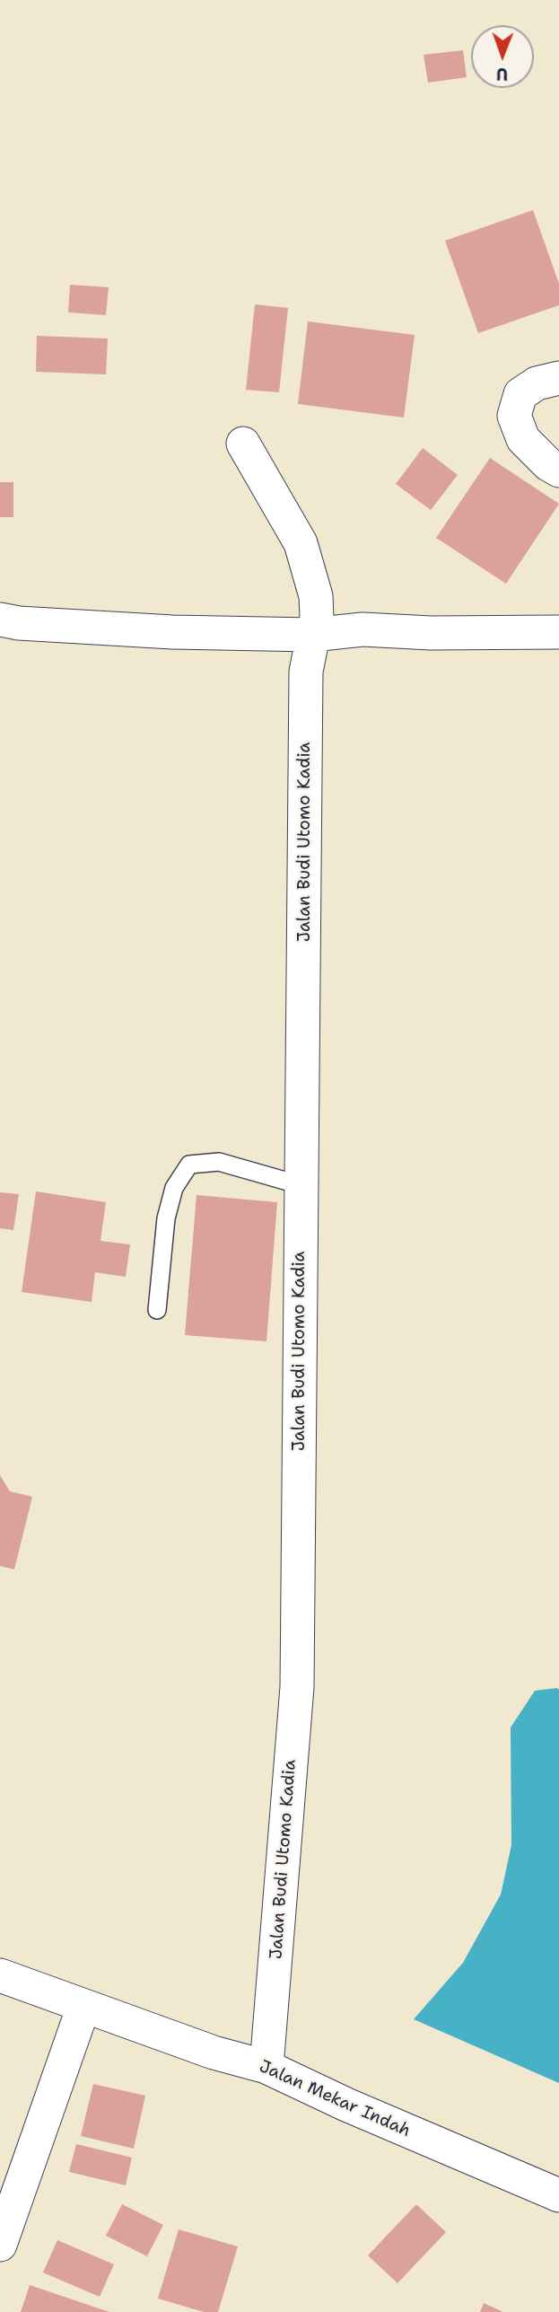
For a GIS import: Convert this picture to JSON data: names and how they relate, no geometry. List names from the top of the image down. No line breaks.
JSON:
{"streets":{"street":["Jalan Budi Utomo Kadia","Jalan Mekar Indah"]},"crossings":[["Jalan Budi Utomo Kadia","Jalan Mekar Indah"]],"north":"bottom"}
